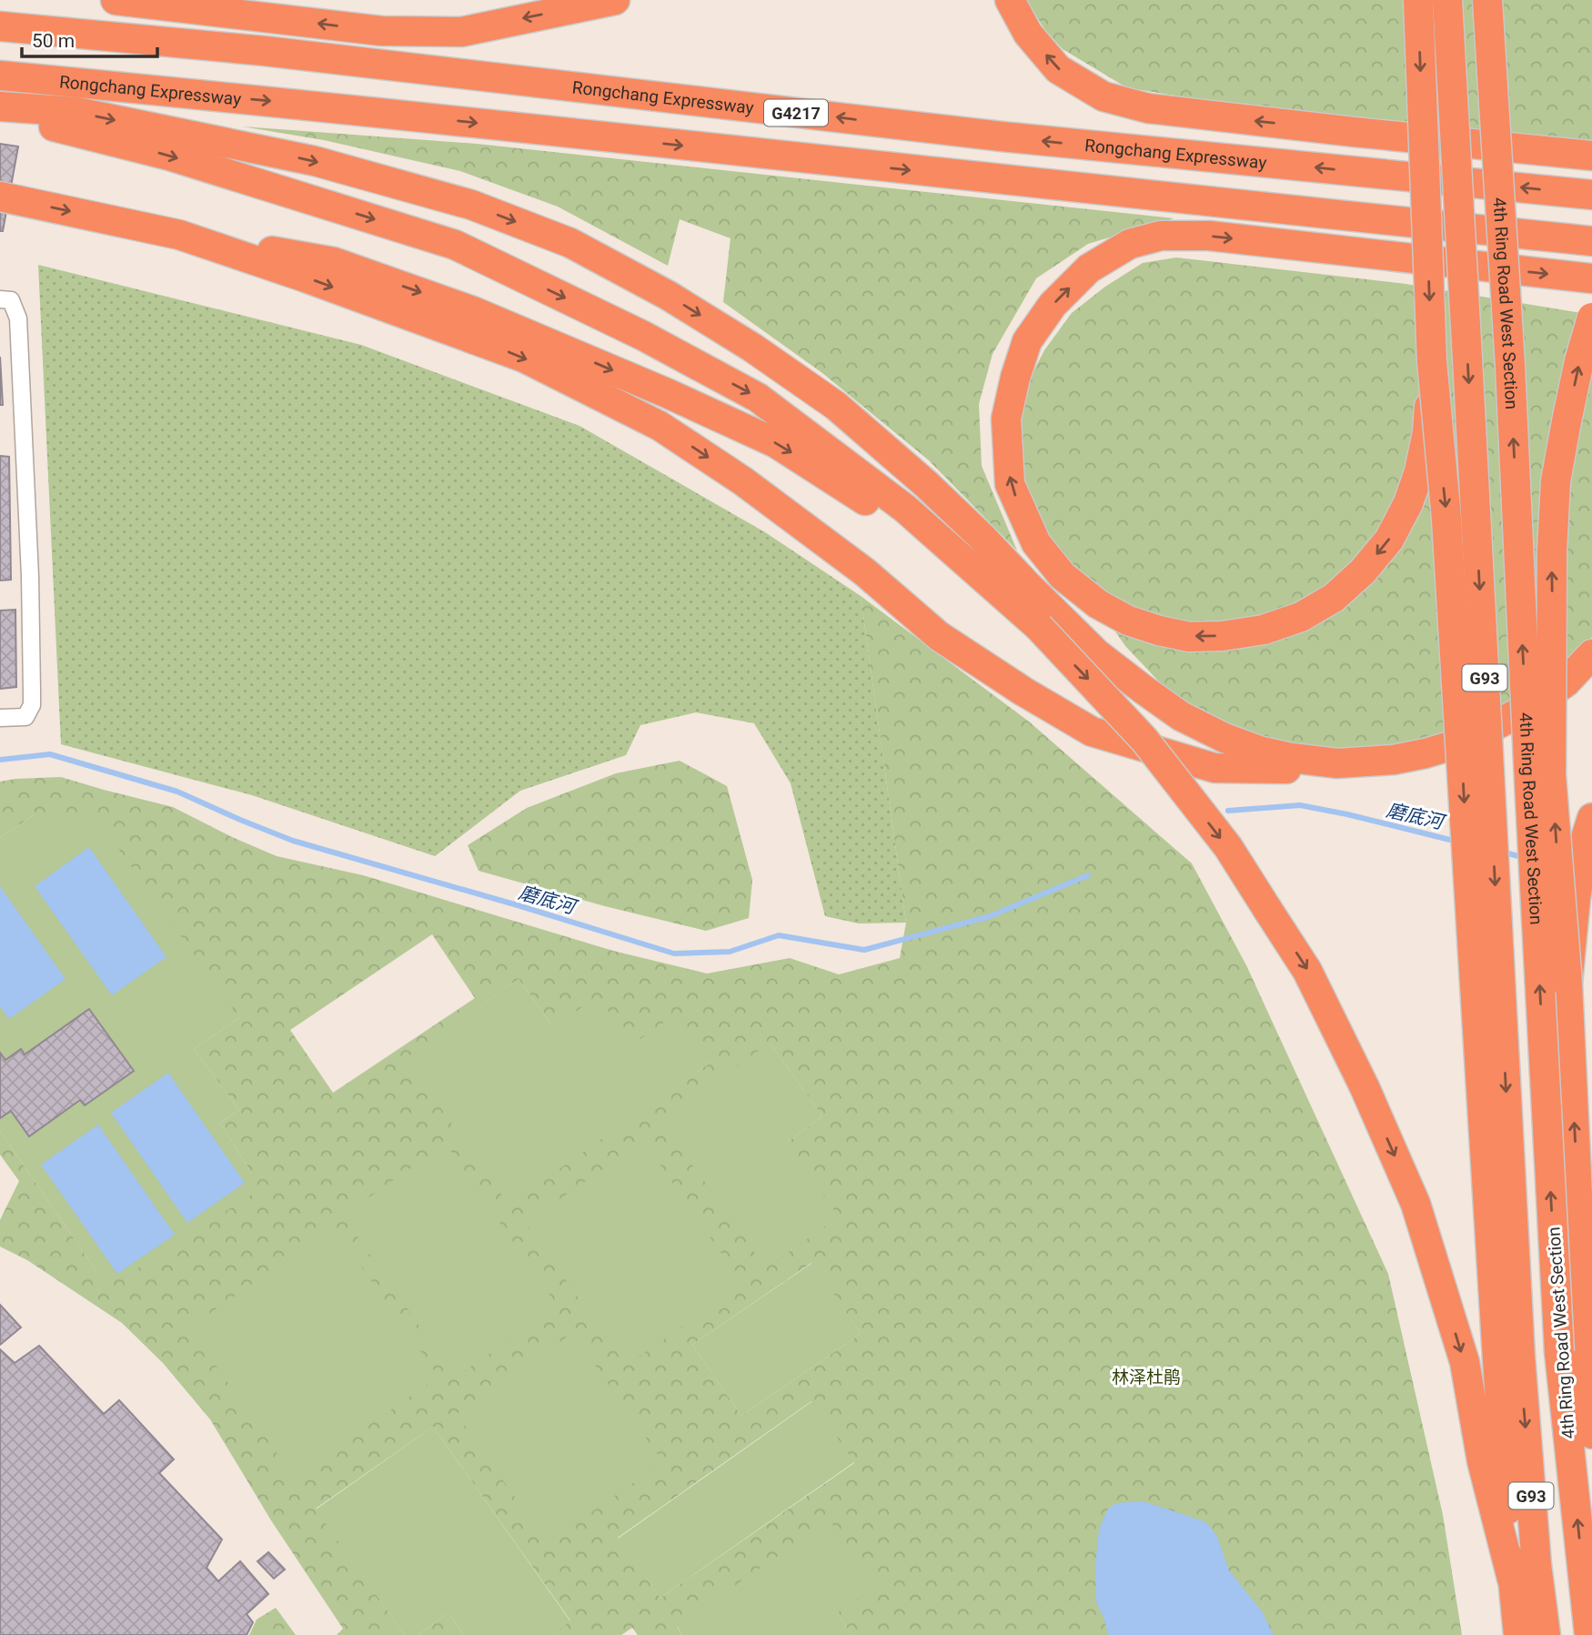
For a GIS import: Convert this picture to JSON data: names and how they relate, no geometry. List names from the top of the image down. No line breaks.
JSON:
{"streets":{"highway":["Rongchang Expressway","G4217","4th Ring Road West Section","G93"]},"water":["磨底河"],"parks":["林泽杜鹃"],"scale_bar":"50 m"}
